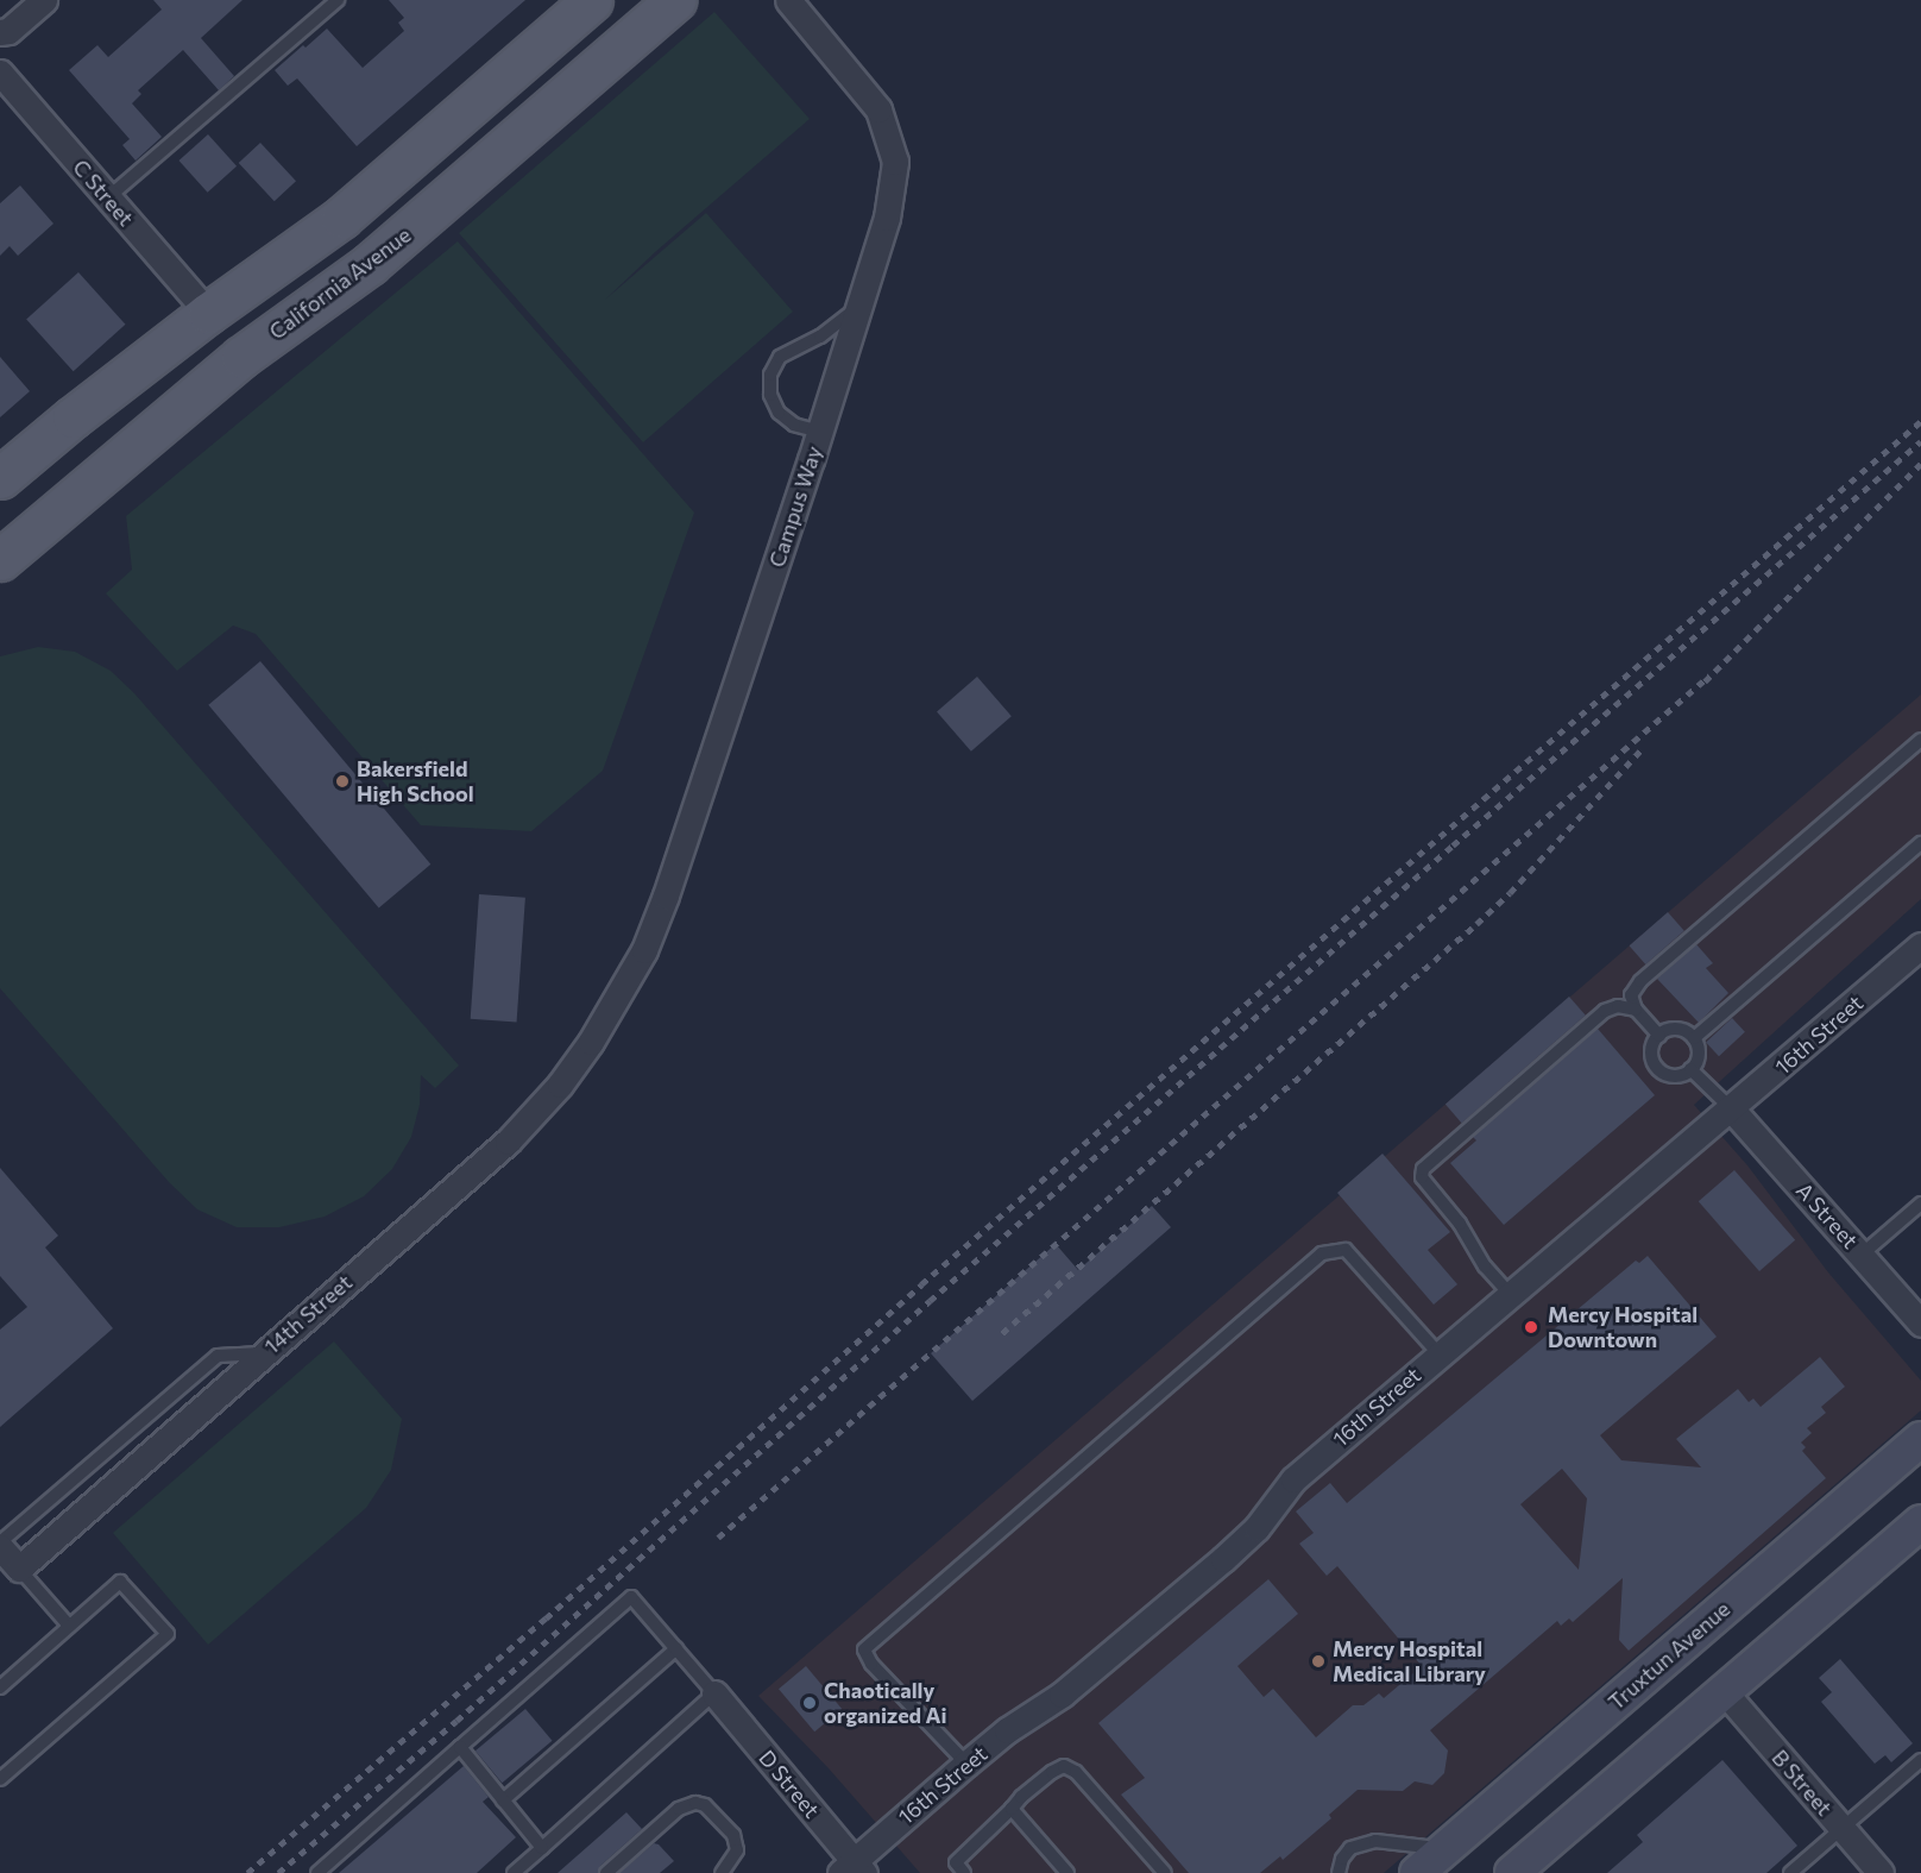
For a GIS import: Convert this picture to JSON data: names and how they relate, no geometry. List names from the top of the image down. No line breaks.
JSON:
{"streets":{"main road":["California Avenue","Truxtun Avenue"],"street":["C Street","Campus Way","16th Street","A Street","14th Street","B Street","D Street"]},"crossings":[["Campus Way","14th Street"],["16th Street","A Street"],["16th Street","D Street"]],"places":["Bakersfield High School","Mercy Hospital Downtown","Mercy Hospital Medical Library","Chaotically organized Ai"]}
